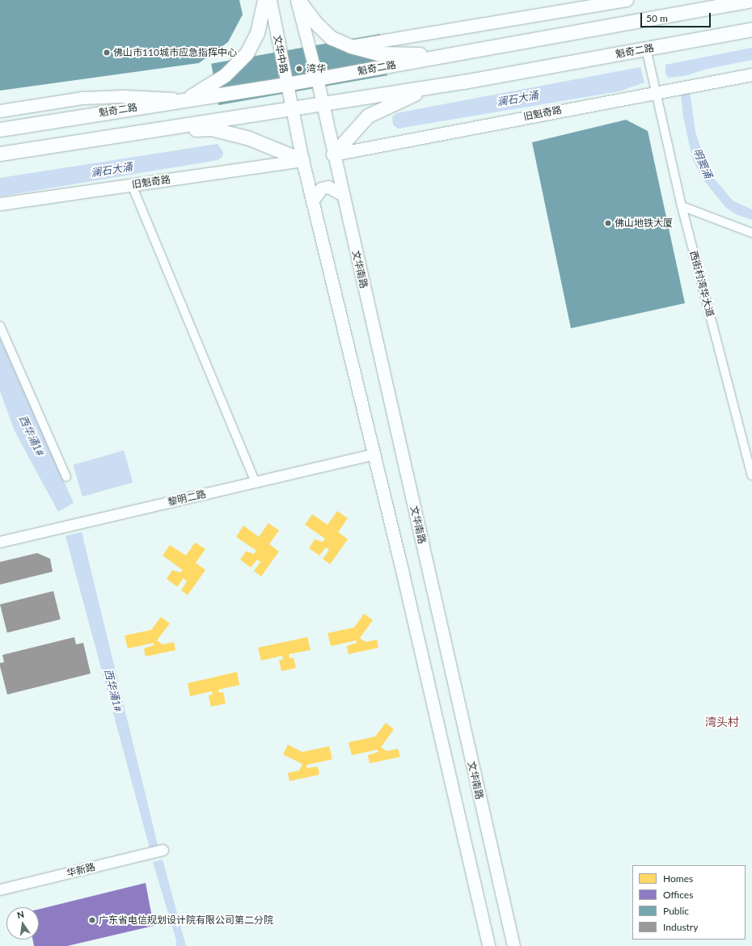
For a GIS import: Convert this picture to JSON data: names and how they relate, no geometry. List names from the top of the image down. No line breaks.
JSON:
{"streets":{"highway":["魁奇二路"],"main road":["文华中路","旧魁奇路","文华南路"],"street":["西街村湾华大道","黎明二路","华新路"]},"crossings":[["魁奇二路","文华中路"],["魁奇二路","文华南路"],["魁奇二路","西街村湾华大道"],["旧魁奇路","文华南路"],["旧魁奇路","西街村湾华大道"]],"districts":["湾头村"],"water":["澜石大涌","明窦涌","西华涌1#"],"places":["佛山市110城市应急指挥中心","湾华","佛山地铁大厦","广东省电信规划设计院有限公司第二分院"],"legend":["Homes","Offices","Public","Industry"],"scale_bar":"50 m","north":"top"}
